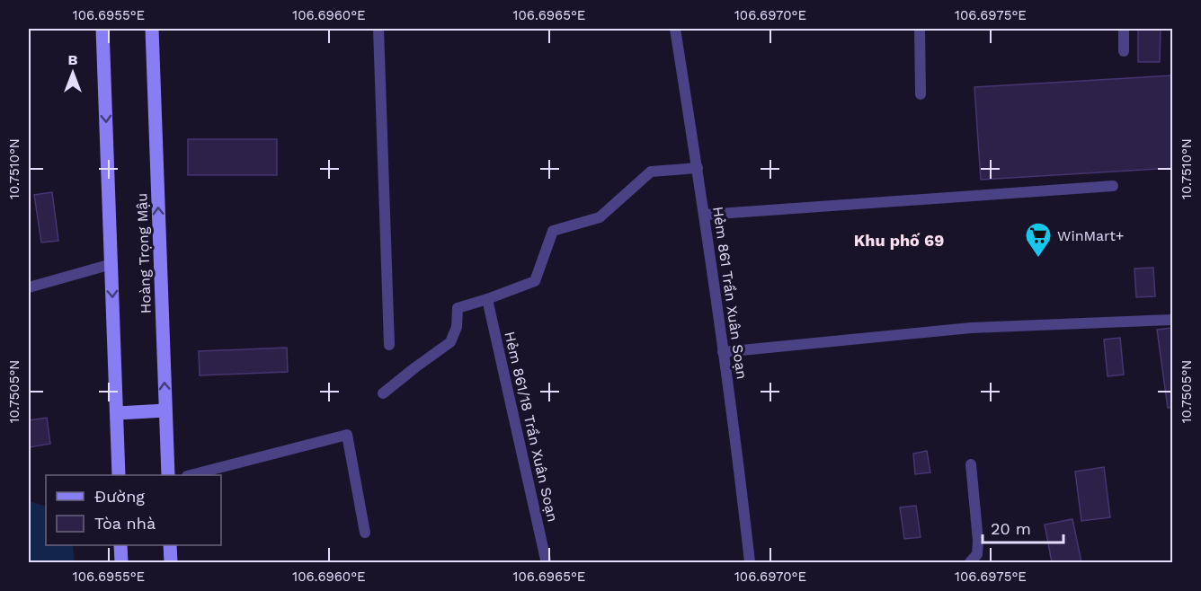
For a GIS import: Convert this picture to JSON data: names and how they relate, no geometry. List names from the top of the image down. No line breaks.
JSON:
{"streets":{"main road":["Hoàng Trọng Mậu"],"lane":["Hẻm 861 Trần Xuân Soạn","Hẻm 861/18 Trần Xuân Soạn"]},"districts":["Khu phố 69"],"places":{"supermarket":["WinMart+"]},"legend":["Đường","Tòa nhà"],"scale_bar":"20 m","north":"top","coordinates":["106.6955°E","106.6960°E","106.6965°E","106.6970°E","106.6975°E","10.7510°N","10.7505°N"]}
